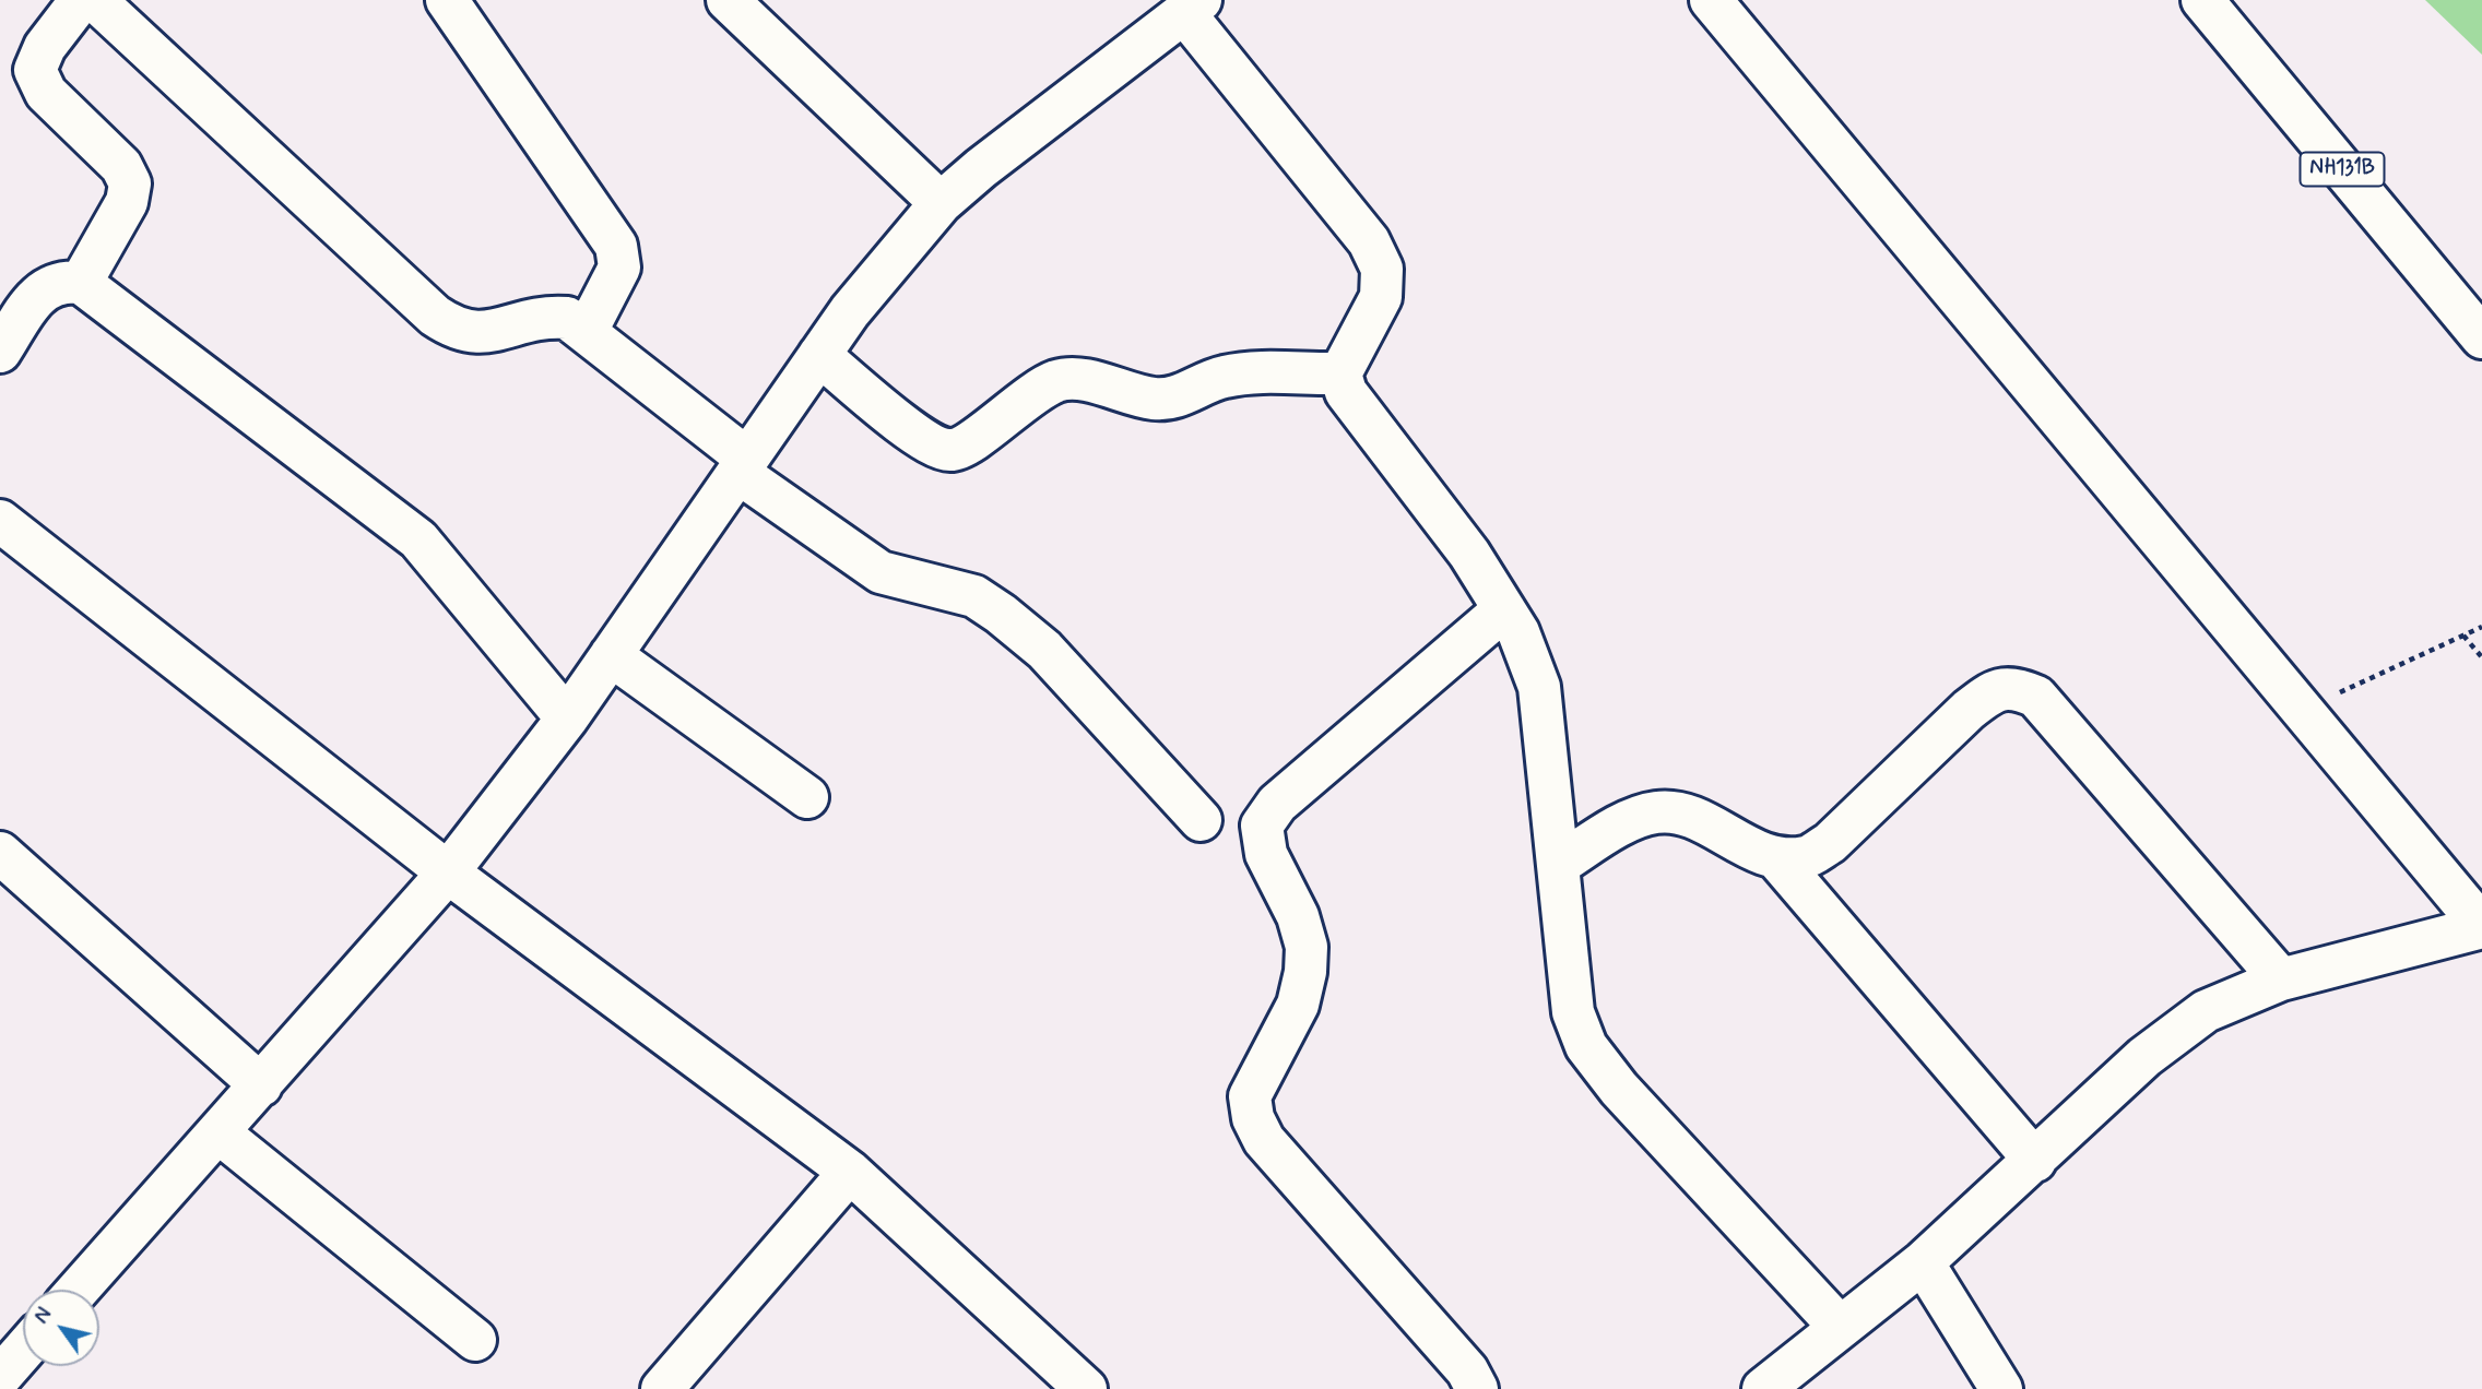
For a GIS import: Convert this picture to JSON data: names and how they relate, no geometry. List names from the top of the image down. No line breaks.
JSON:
{"streets":{"main road":["NH131B"]},"north":"top left"}
